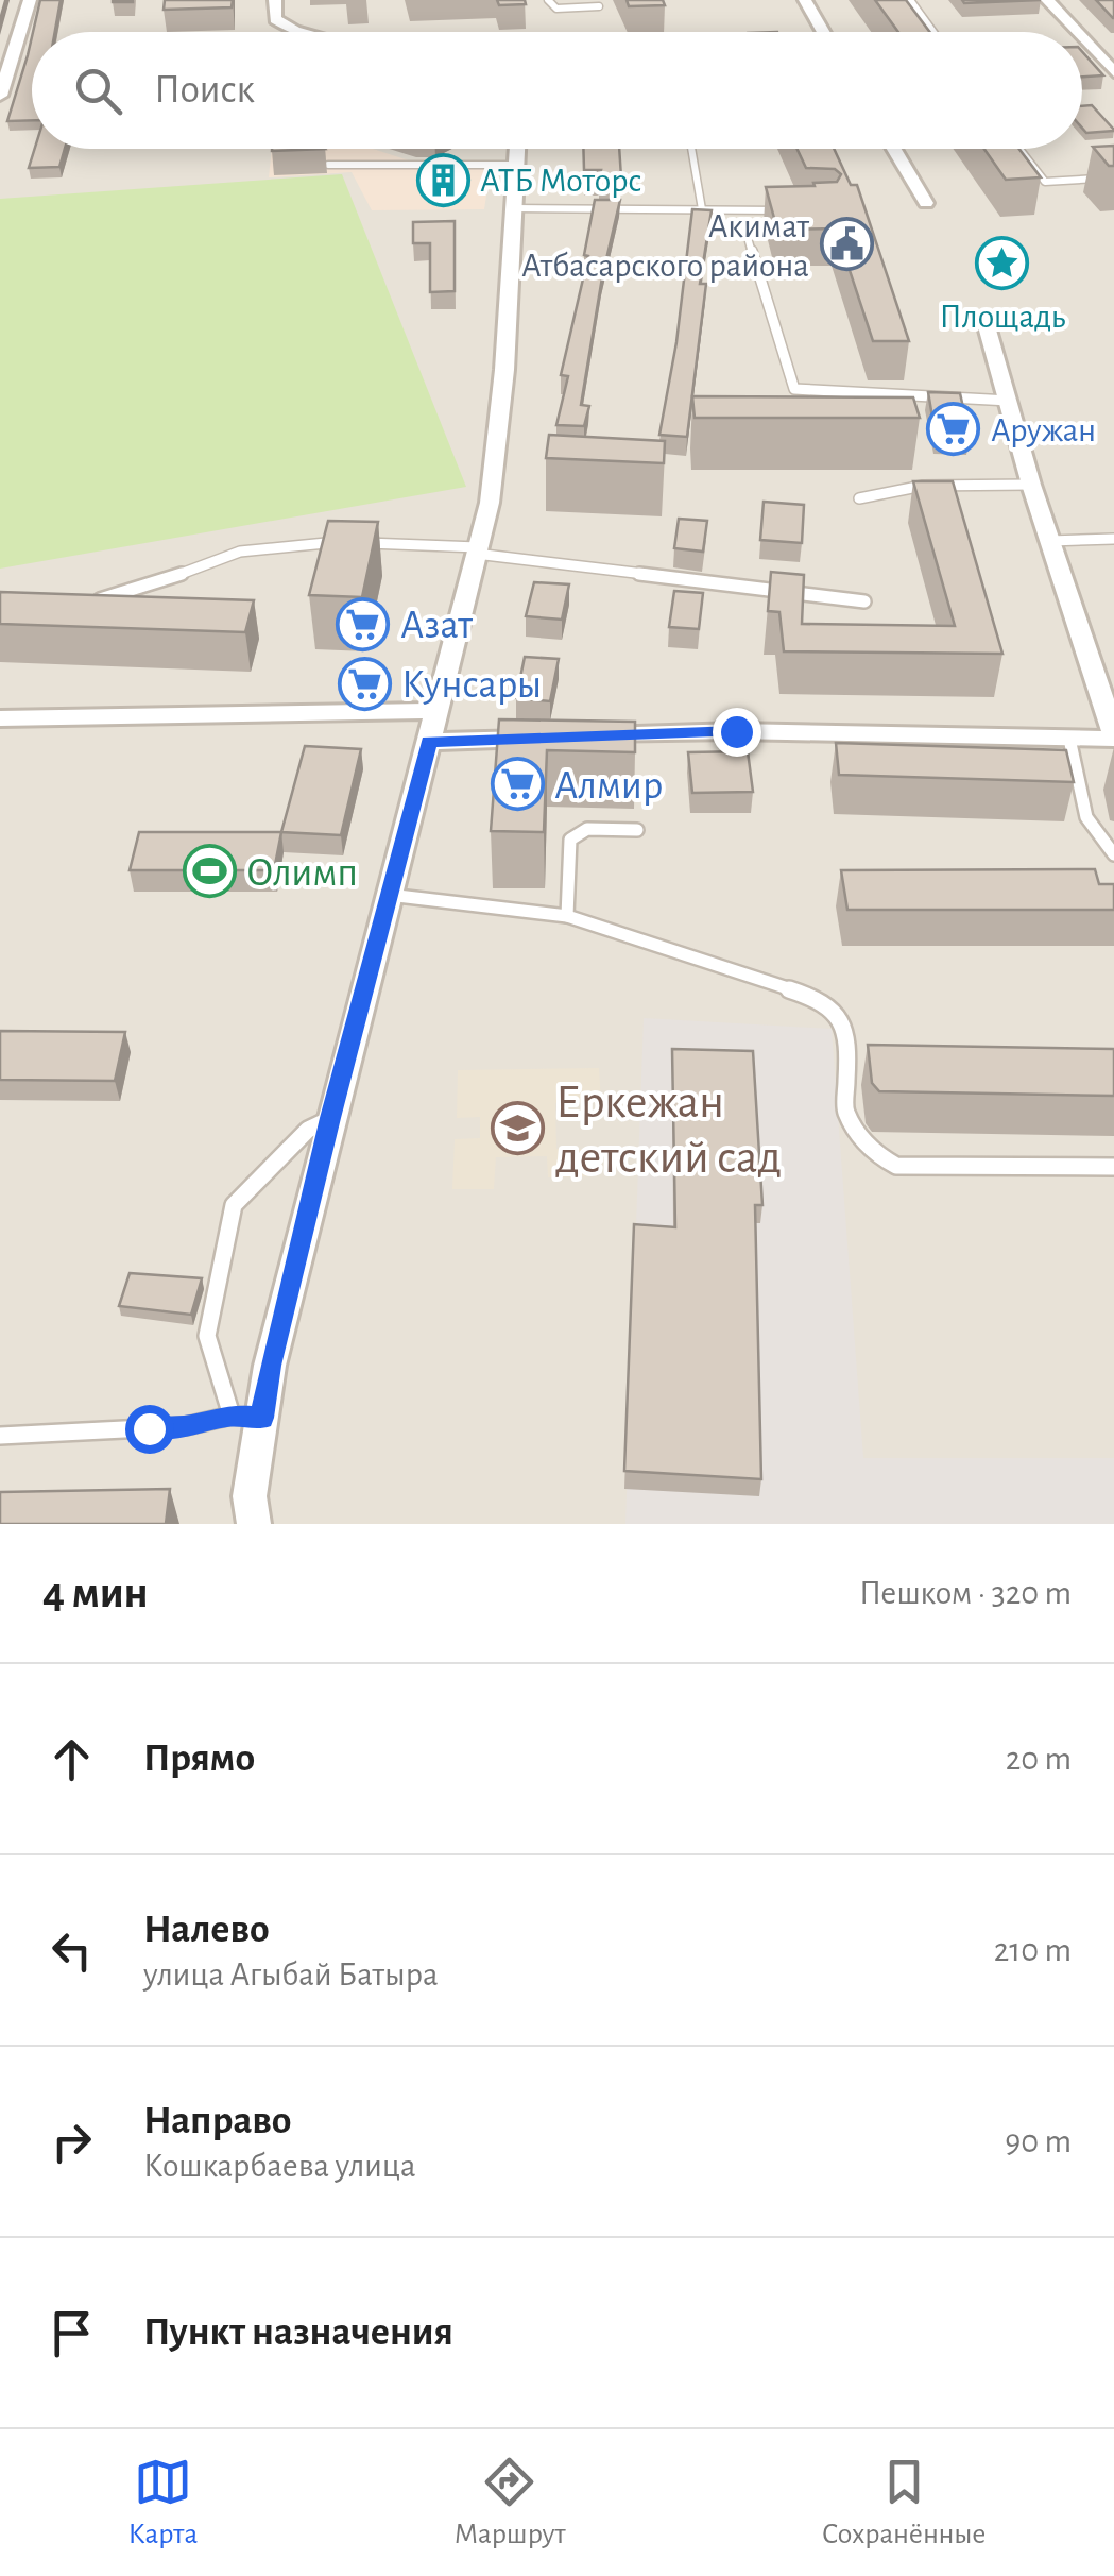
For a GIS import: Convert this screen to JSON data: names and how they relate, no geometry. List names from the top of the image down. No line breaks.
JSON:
{"places":{"building":["АТБ Моторс"],"public building":["Акимат Атбасарского района"],"place":["Площадь"],"supermarket":["Аружан","Азат","Кунсары","Алмир"],"sports":["Олимп"],"school or university":["Еркежан детский сад"]},"page":{"search":"Поиск","heading":["4 мин","Пешком · 320 m"],"list":[["Прямо","20 m"],["Налево","улица Агыбай Батыра","210 m"],["Направо","Кошкарбаева улица","90 m"],"Пункт назначения"],"nav":["Карта","Маршрут","Сохранённые"]}}
